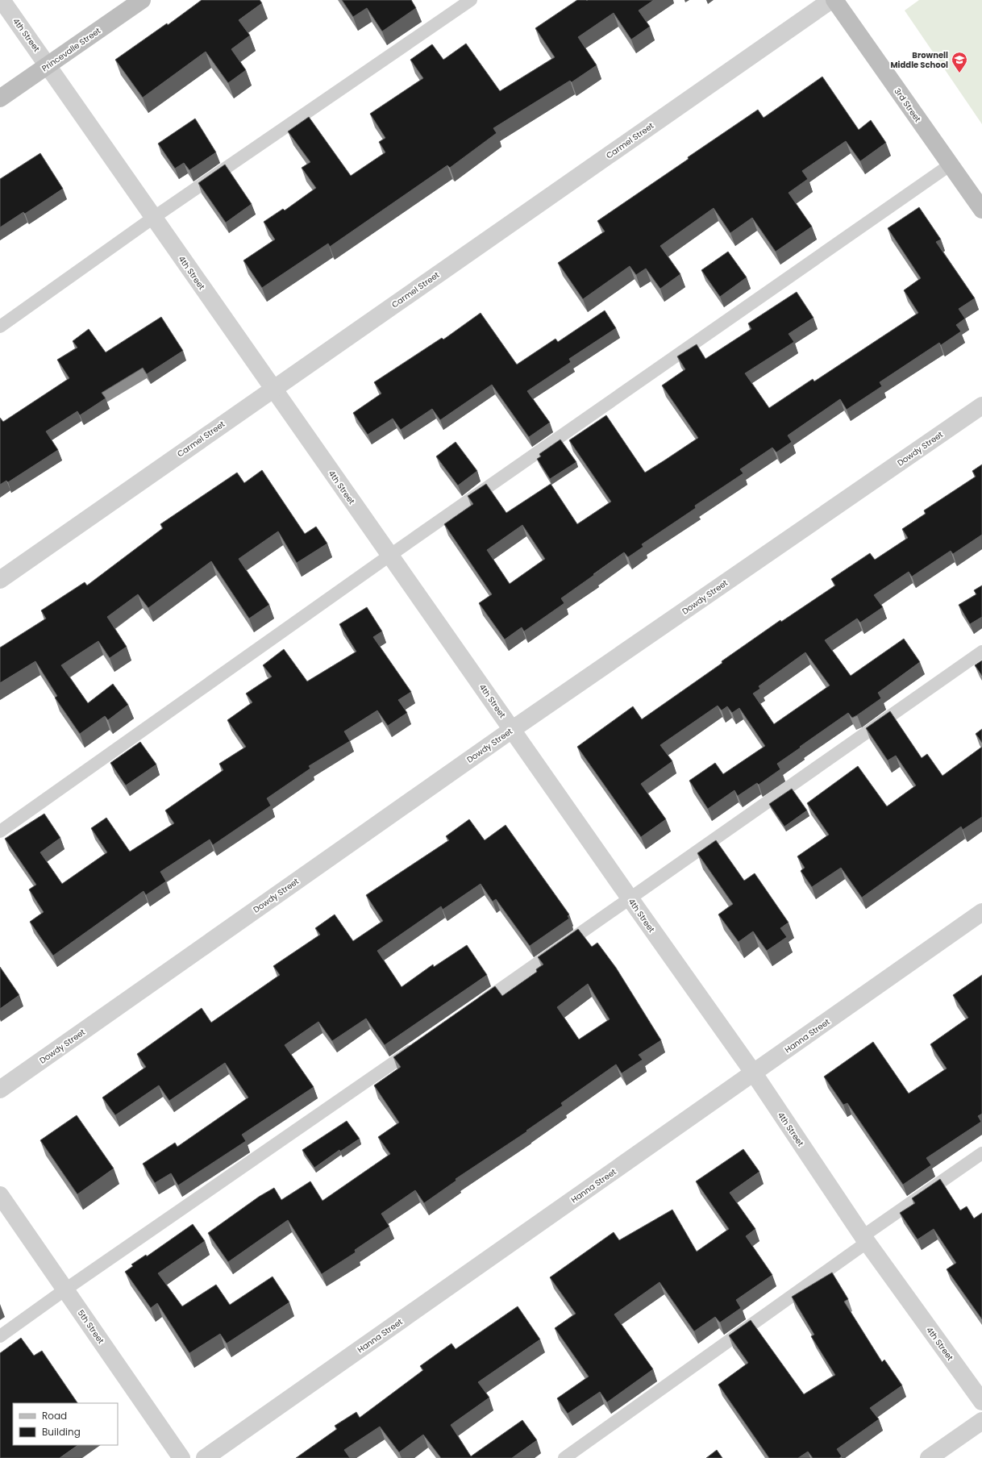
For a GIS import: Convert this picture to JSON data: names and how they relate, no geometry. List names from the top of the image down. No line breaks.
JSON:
{"streets":{"street":["4th Street","Princevalle Street","3rd Street","Carmel Street","Dowdy Street","Hanna Street","5th Street"]},"crossings":[["4th Street","Princevalle Street"],["4th Street","Carmel Street"],["4th Street","Dowdy Street"],["4th Street","Hanna Street"]],"places":{"school or university":["Brownell Middle School"]},"legend":["Road","Building"]}
